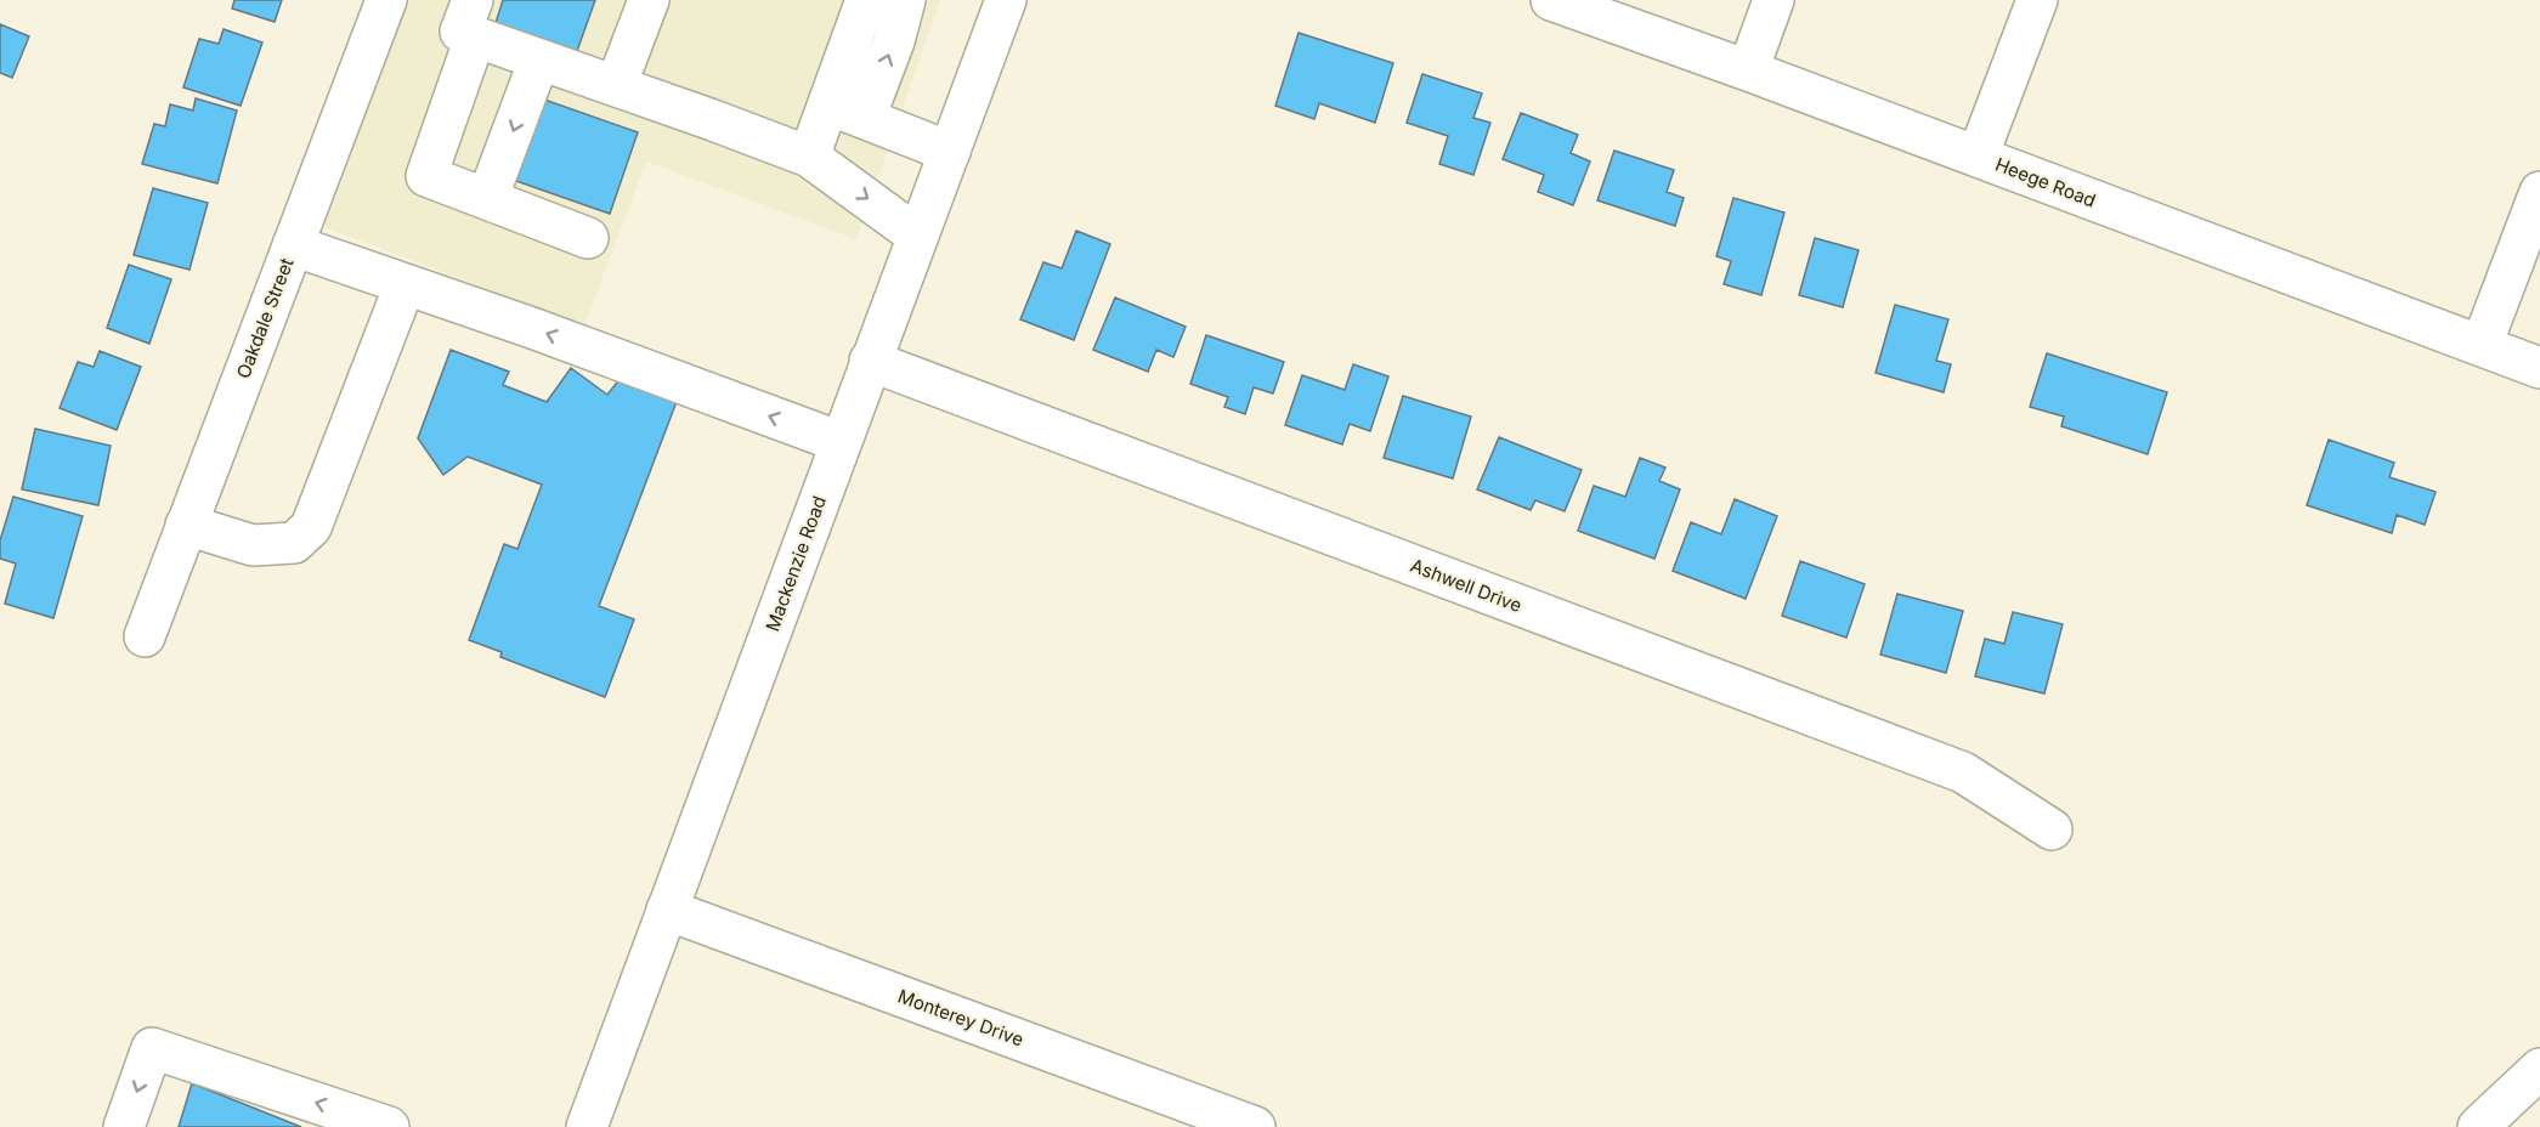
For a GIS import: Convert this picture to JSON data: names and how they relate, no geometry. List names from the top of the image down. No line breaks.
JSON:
{"streets":{"street":["Heege Road","Oakdale Street","Mackenzie Road","Ashwell Drive","Monterey Drive"]},"crossings":[["Mackenzie Road","Ashwell Drive"],["Mackenzie Road","Monterey Drive"]]}
